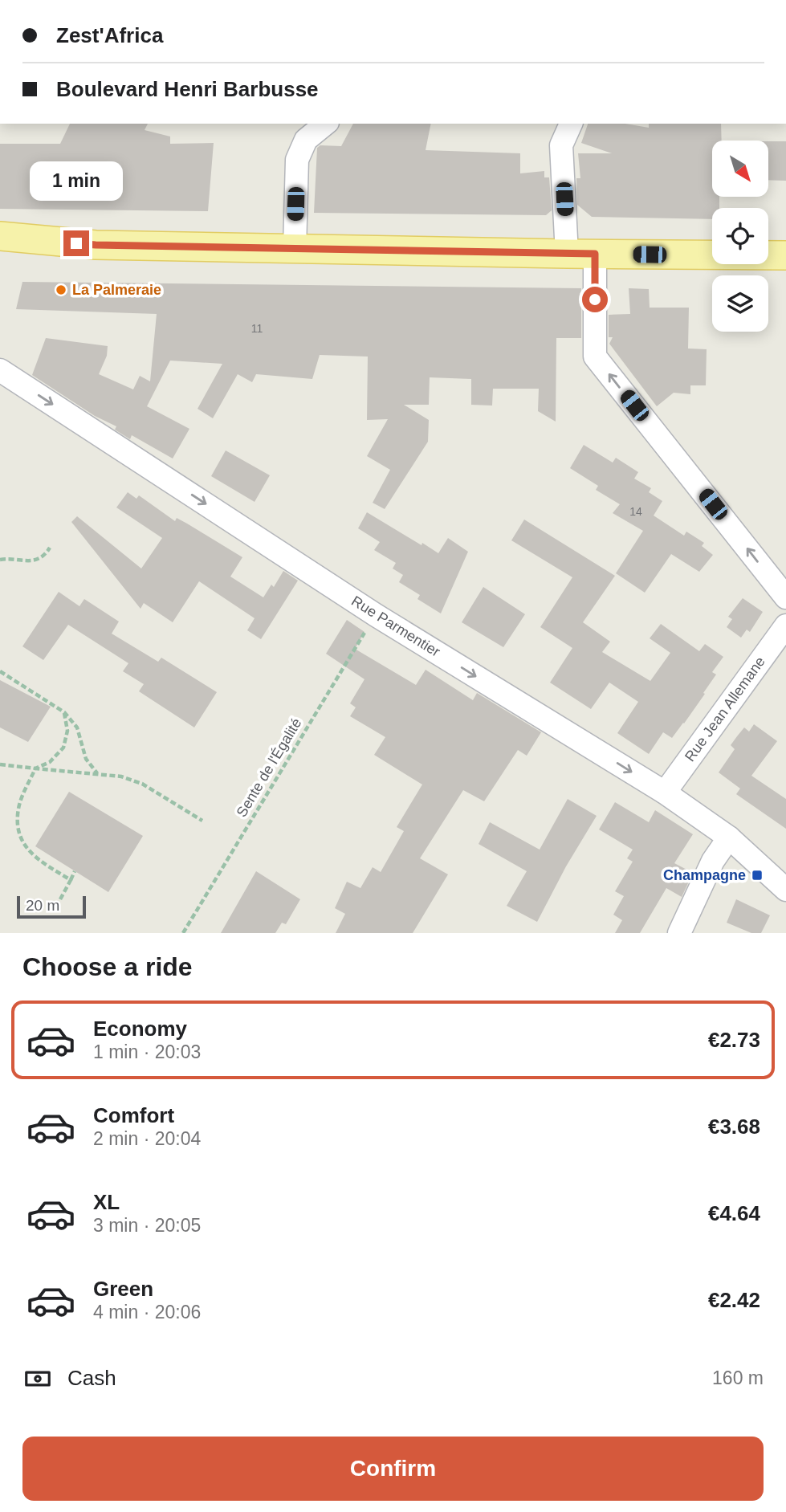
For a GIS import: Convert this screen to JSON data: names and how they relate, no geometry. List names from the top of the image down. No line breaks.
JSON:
{"streets":{"street":["Rue Parmentier","Rue Jean Allemane"],"path":["Sente de l'Égalité"]},"crossings":[["Rue Parmentier","Rue Jean Allemane"],["Rue Parmentier","Sente de l'Égalité"]],"one_way":["Rue Parmentier"],"places":{"other":["La Palmeraie"],"transit":["Champagne"]},"house_numbers":["11","14"],"scale_bar":"20 m","north":"bottom right","page":{"banner":["Zest'Africa","Boulevard Henri Barbusse"],"bubble":"1 min","scale":"20 m","heading":"Choose a ride","list":[{"name":"Economy","note":"1 min · 20:03","value":"€2.73"},{"name":"Comfort","note":"2 min · 20:04","value":"€3.68"},{"name":"XL","note":"3 min · 20:05","value":"€4.64"},{"name":"Green","note":"4 min · 20:06","value":"€2.42"}],"pay":["Cash","160 m"],"buttons":"Confirm"}}
